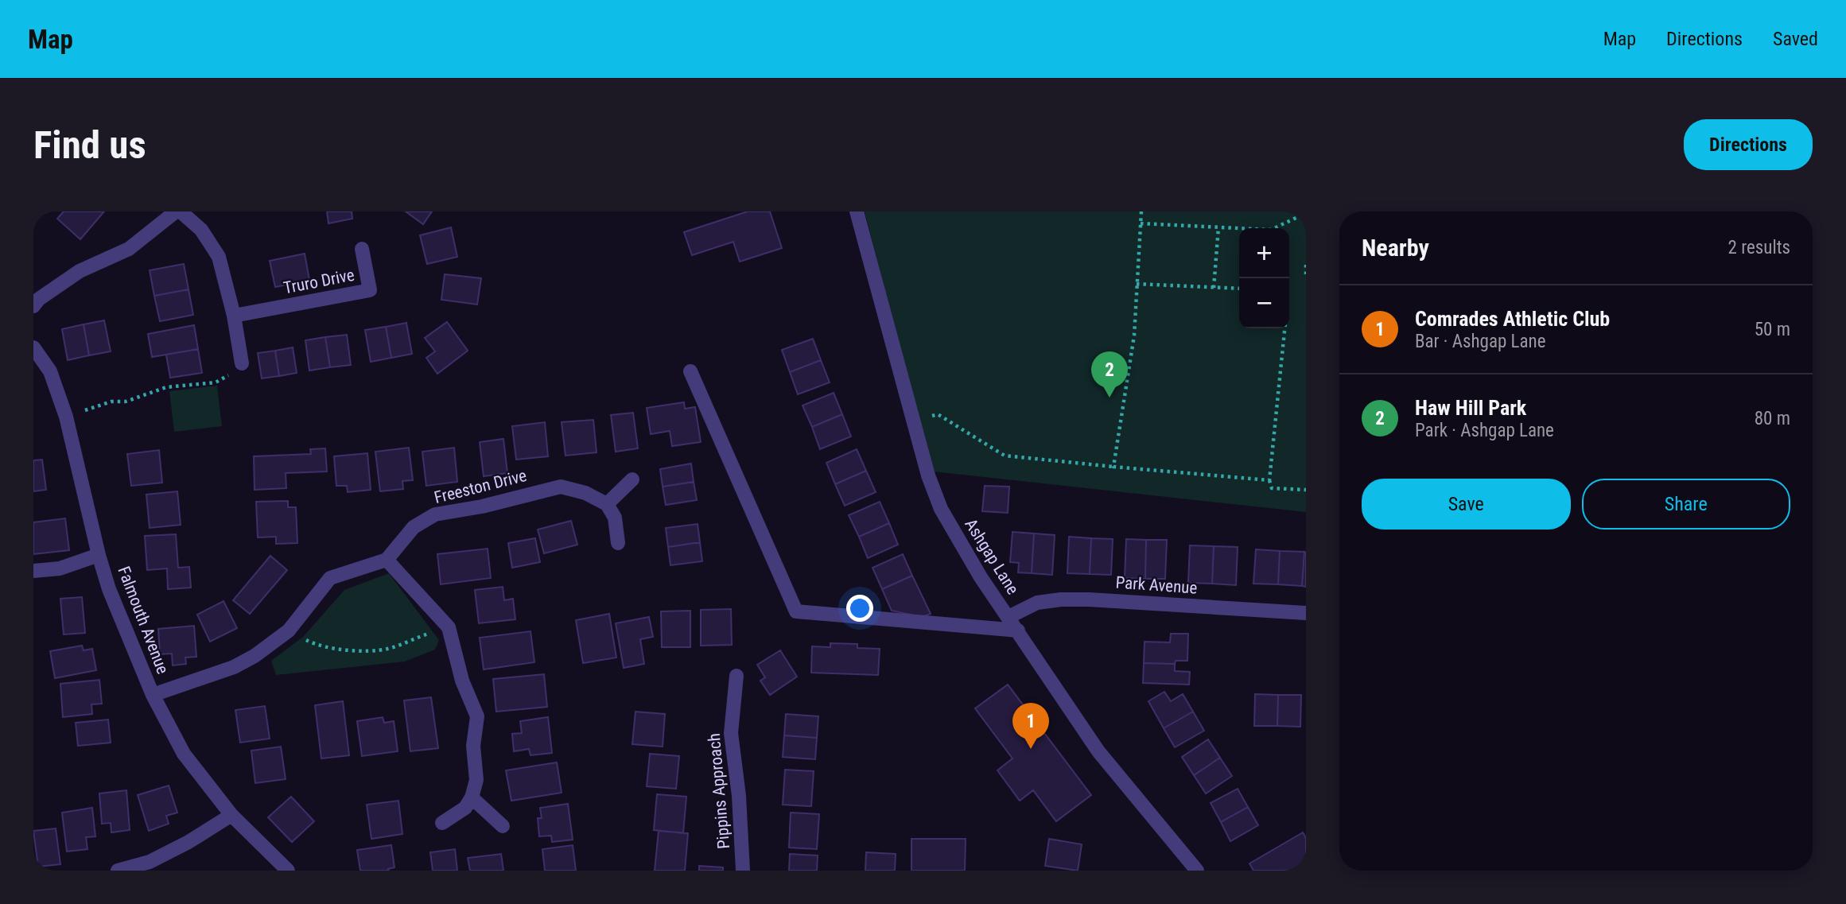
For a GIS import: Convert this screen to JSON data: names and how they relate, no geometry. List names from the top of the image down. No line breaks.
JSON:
{"streets":{"street":["Truro Drive","Freeston Drive","Ashgap Lane","Park Avenue","Falmouth Avenue","Pippins Approach"]},"crossings":[["Ashgap Lane","Park Avenue"]],"page":{"header":"Map","nav":["Map","Directions","Saved"],"buttons":["Directions",["Save","Share"]],"title":"Find us","heading":["Nearby","2 results"],"map_buttons":["+","−"],"list":[{"mark":"1","name":"Comrades Athletic Club","note":"Bar · Ashgap Lane","value":"50 m"},{"mark":"2","name":"Haw Hill Park","note":"Park · Ashgap Lane","value":"80 m"}],"pins":["2","1"]}}
